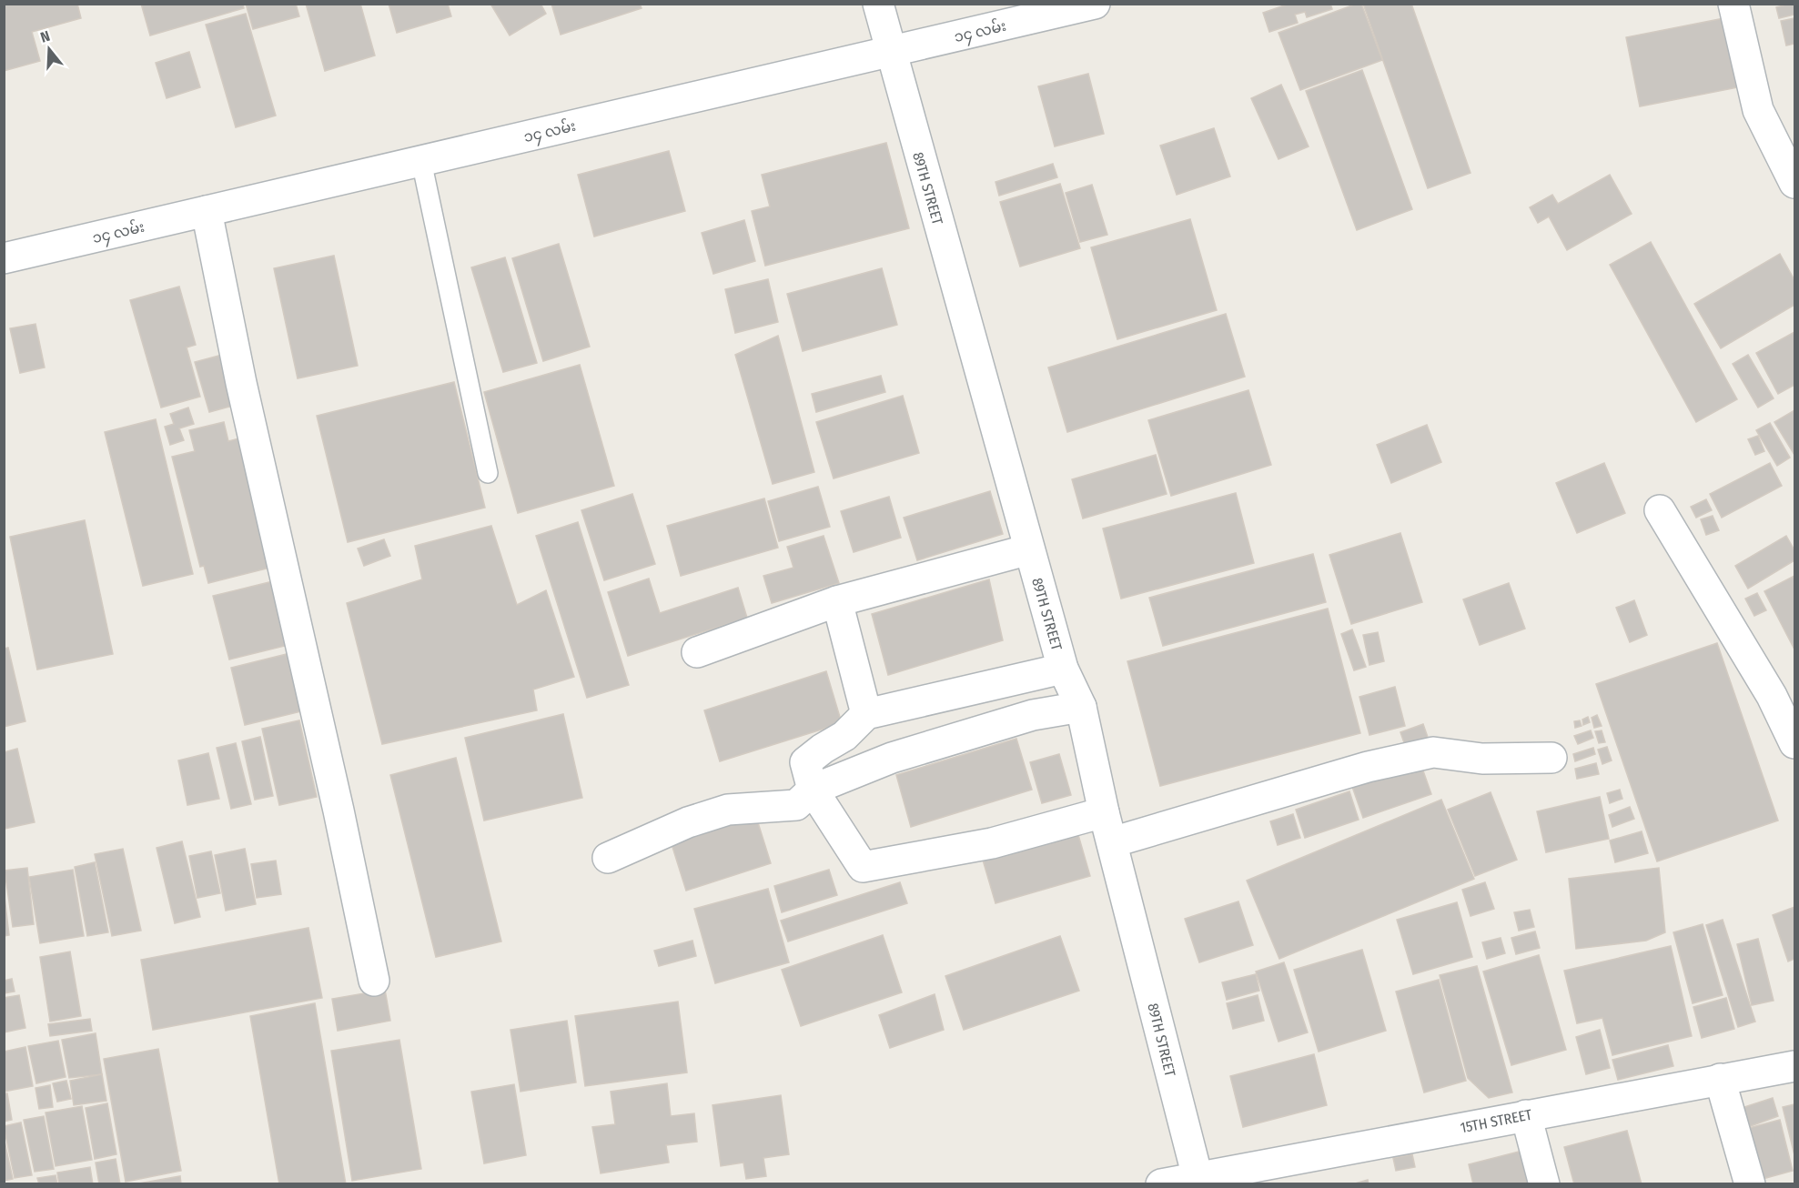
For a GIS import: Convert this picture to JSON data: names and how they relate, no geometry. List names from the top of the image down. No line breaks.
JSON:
{"streets":{"street":["၁၄ လမ်း","89TH STREET","15TH STREET"]},"crossings":[["၁၄ လမ်း","89TH STREET"],["89TH STREET","15TH STREET"]],"north":"top"}
